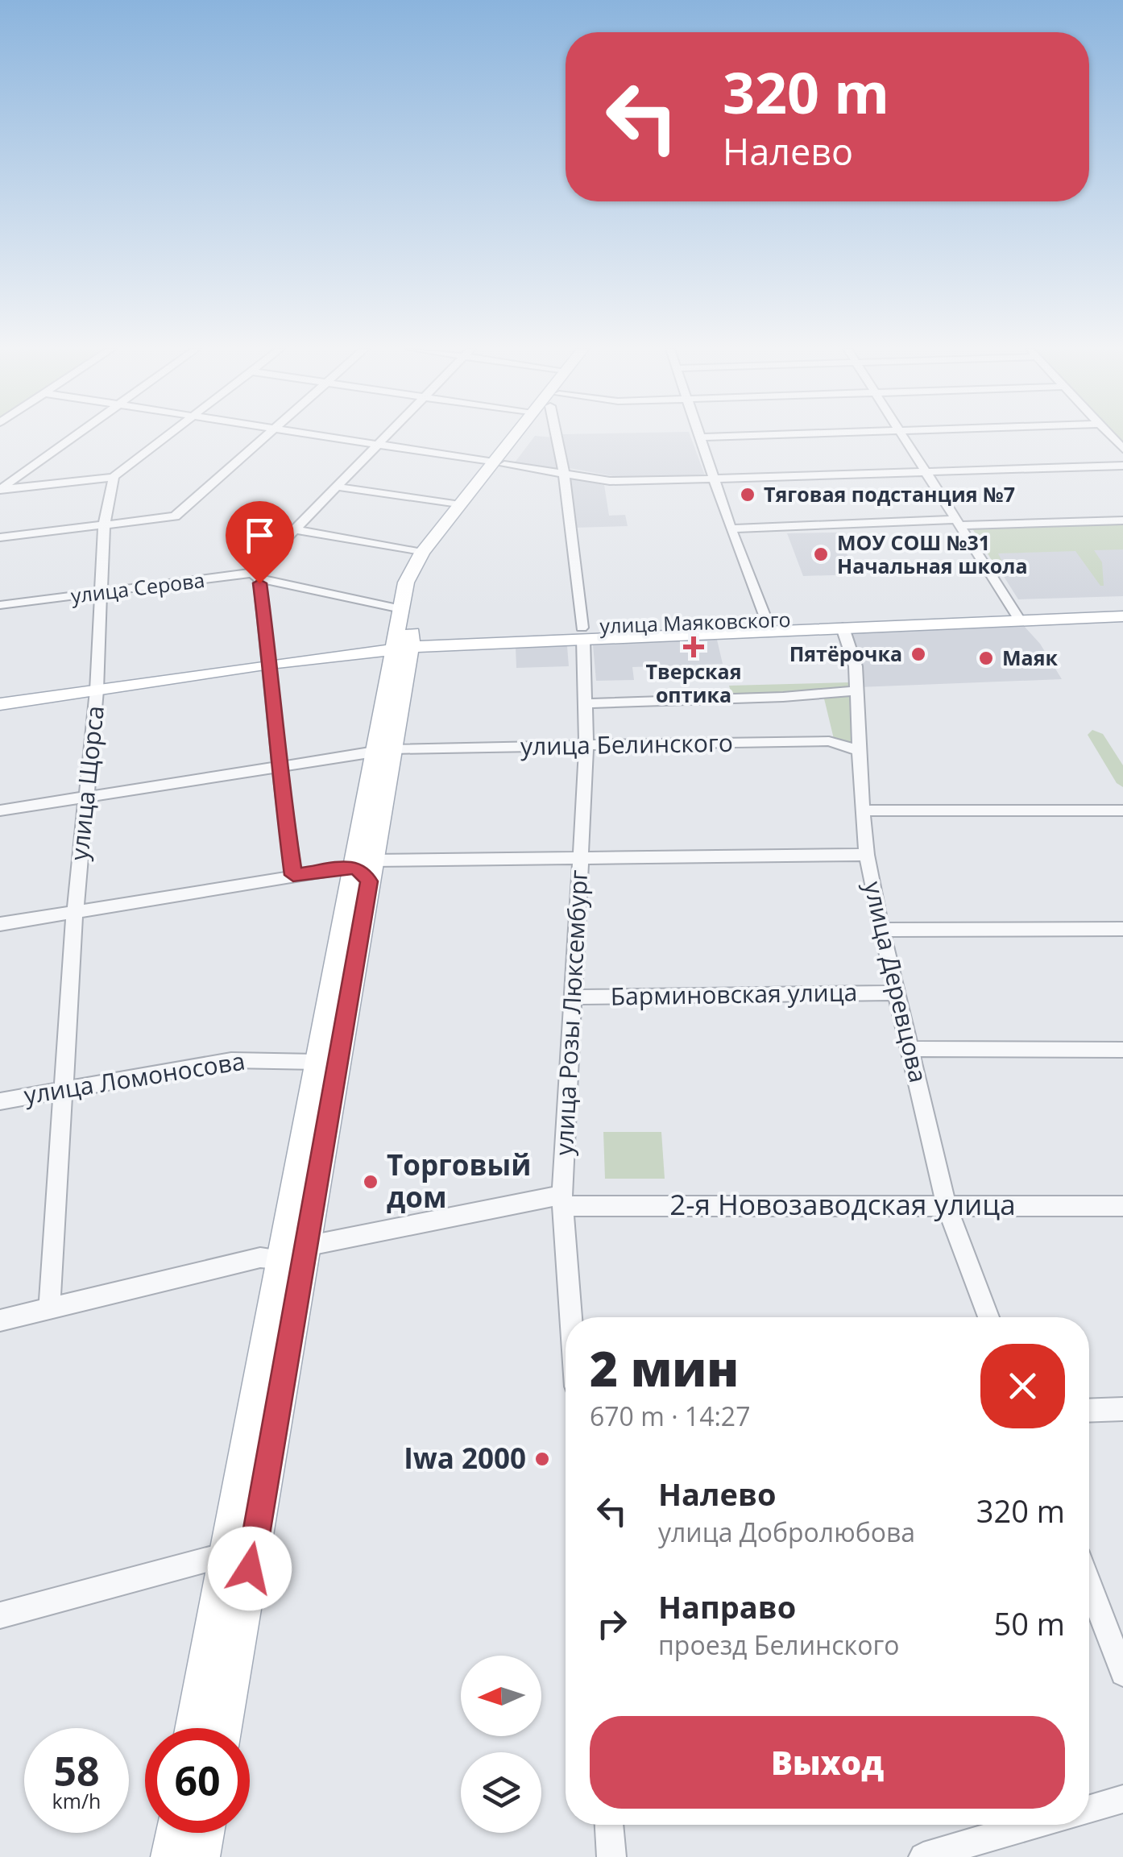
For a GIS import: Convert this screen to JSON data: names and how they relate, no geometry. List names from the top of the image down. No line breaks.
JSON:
{"streets":{"main road":["улица Маяковского"],"street":["улица Серова","улица Белинского","улица Щорса","улица Деревцова","Барминовская улица","улица Розы Люксембург","улица Ломоносова","2-я Новозаводская улица"]},"crossings":[["улица Серова","улица Щорса"],["улица Маяковского","улица Щорса"],["улица Маяковского","улица Деревцова"],["улица Маяковского","улица Розы Люксембург"],["улица Белинского","улица Щорса"],["улица Белинского","улица Деревцова"],["улица Белинского","улица Розы Люксембург"],["улица Щорса","улица Ломоносова"],["улица Щорса","2-я Новозаводская улица"],["улица Деревцова","Барминовская улица"],["улица Деревцова","2-я Новозаводская улица"],["Барминовская улица","улица Розы Люксембург"],["улица Розы Люксембург","2-я Новозаводская улица"]],"places":{"other":["Тяговая подстанция №7","МОУ СОШ №31 Начальная школа","Пятёрочка","Маяк","Торговый дом","Iwa 2000"],"health":["Тверская оптика"]},"north":"left","page":{"turn":["320 m","Налево"],"heading":["2 мин","670 m · 14:27"],"list":[{"name":"Налево","note":"улица Добролюбова","value":"320 m"},{"name":"Направо","note":"проезд Белинского","value":"50 m"}],"buttons":"Выход","speed":"58 km/h","limit":"60"}}
